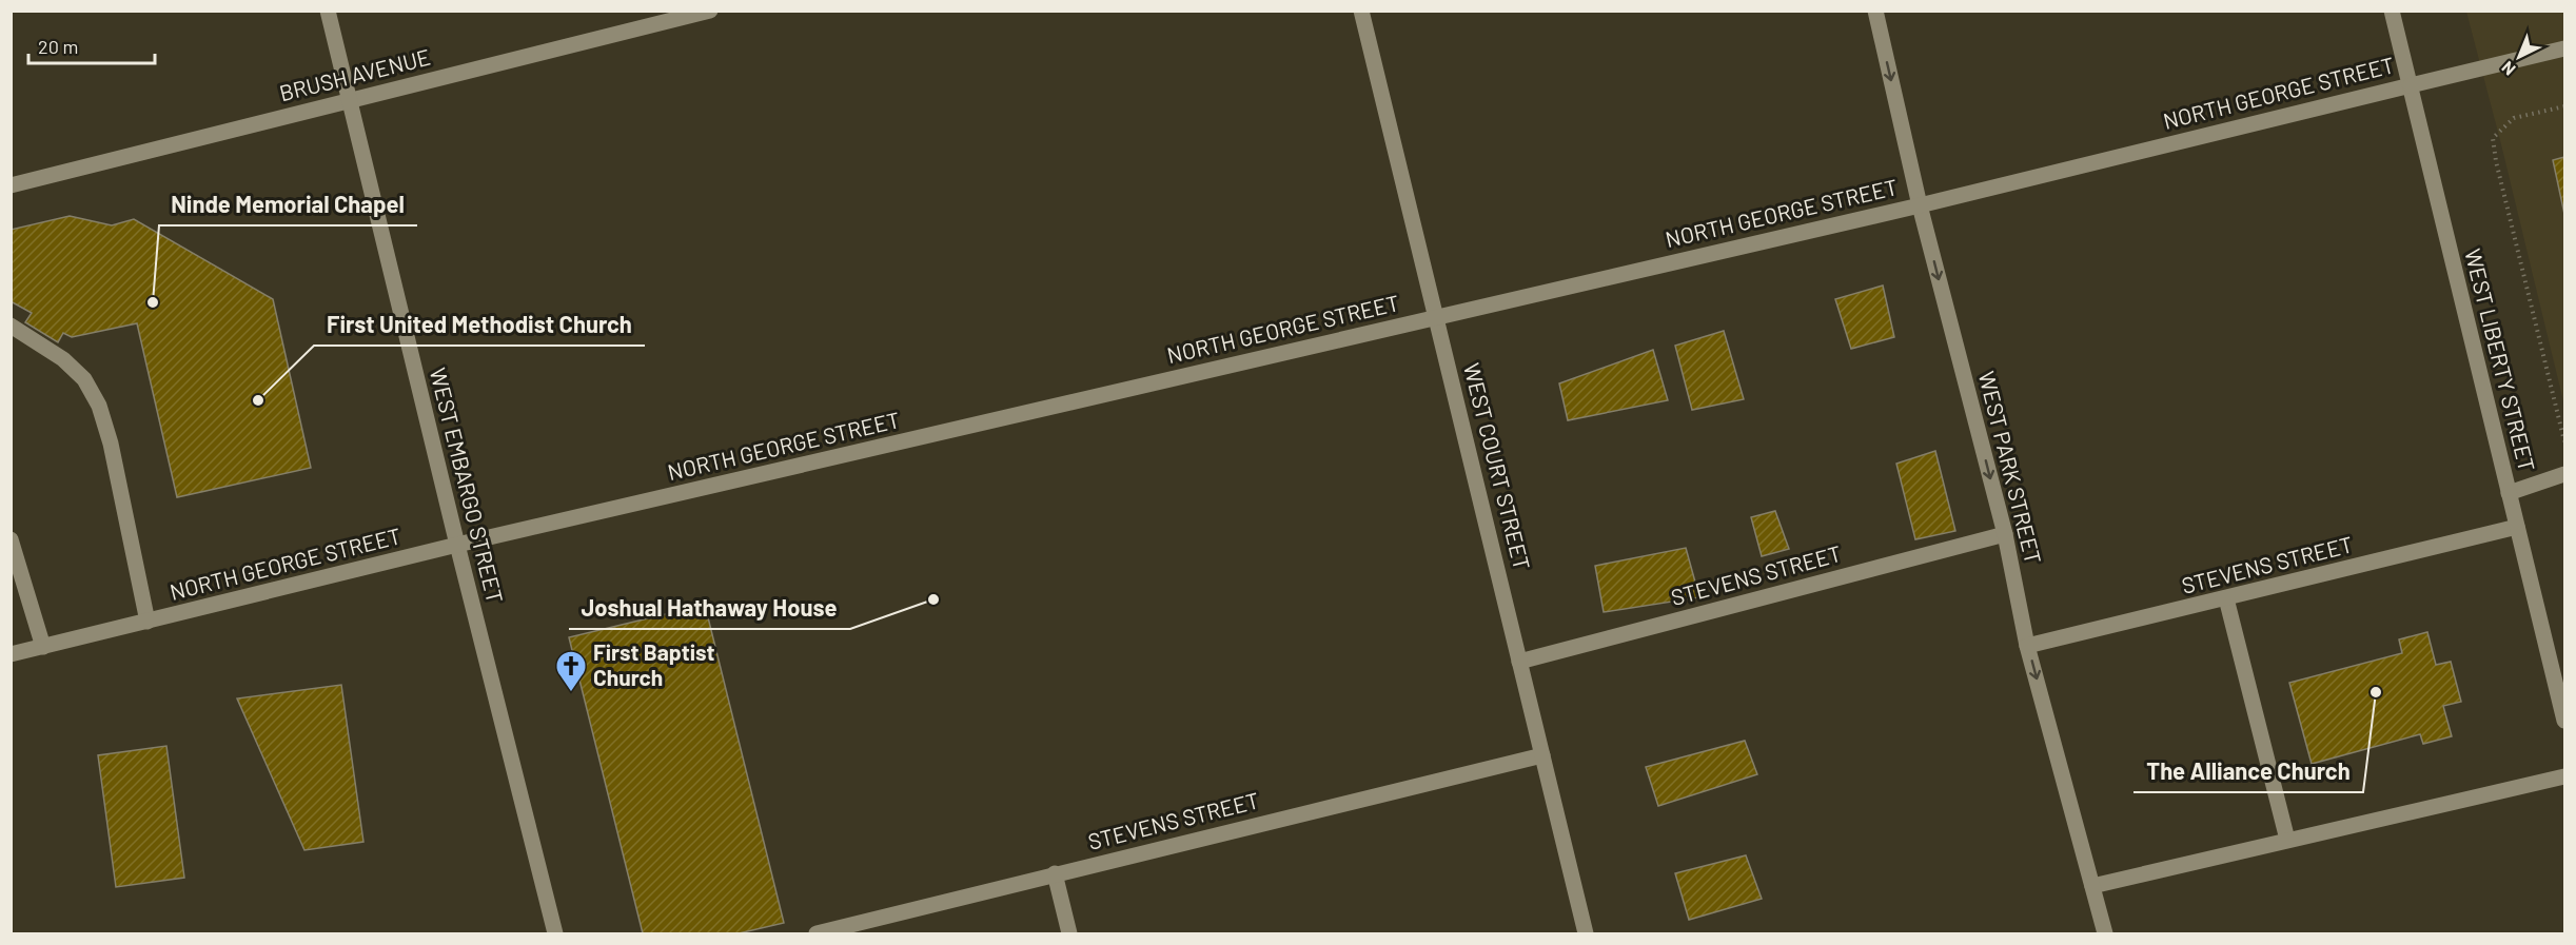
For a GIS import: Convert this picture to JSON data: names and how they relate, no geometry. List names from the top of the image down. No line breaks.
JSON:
{"streets":{"street":["BRUSH AVENUE","NORTH GEORGE STREET","WEST LIBERTY STREET","WEST COURT STREET","WEST PARK STREET","WEST EMBARGO STREET","STEVENS STREET"]},"crossings":[["BRUSH AVENUE","WEST EMBARGO STREET"],["NORTH GEORGE STREET","WEST LIBERTY STREET"],["NORTH GEORGE STREET","WEST COURT STREET"],["NORTH GEORGE STREET","WEST PARK STREET"],["NORTH GEORGE STREET","WEST EMBARGO STREET"],["WEST LIBERTY STREET","STEVENS STREET"],["WEST COURT STREET","STEVENS STREET"],["WEST PARK STREET","STEVENS STREET"]],"one_way":["WEST PARK STREET"],"places":{"other":["Ninde Memorial Chapel","First United Methodist Church","Joshual Hathaway House","The Alliance Church"],"church":["First Baptist Church"]},"scale_bar":"20 m","north":"bottom left"}
